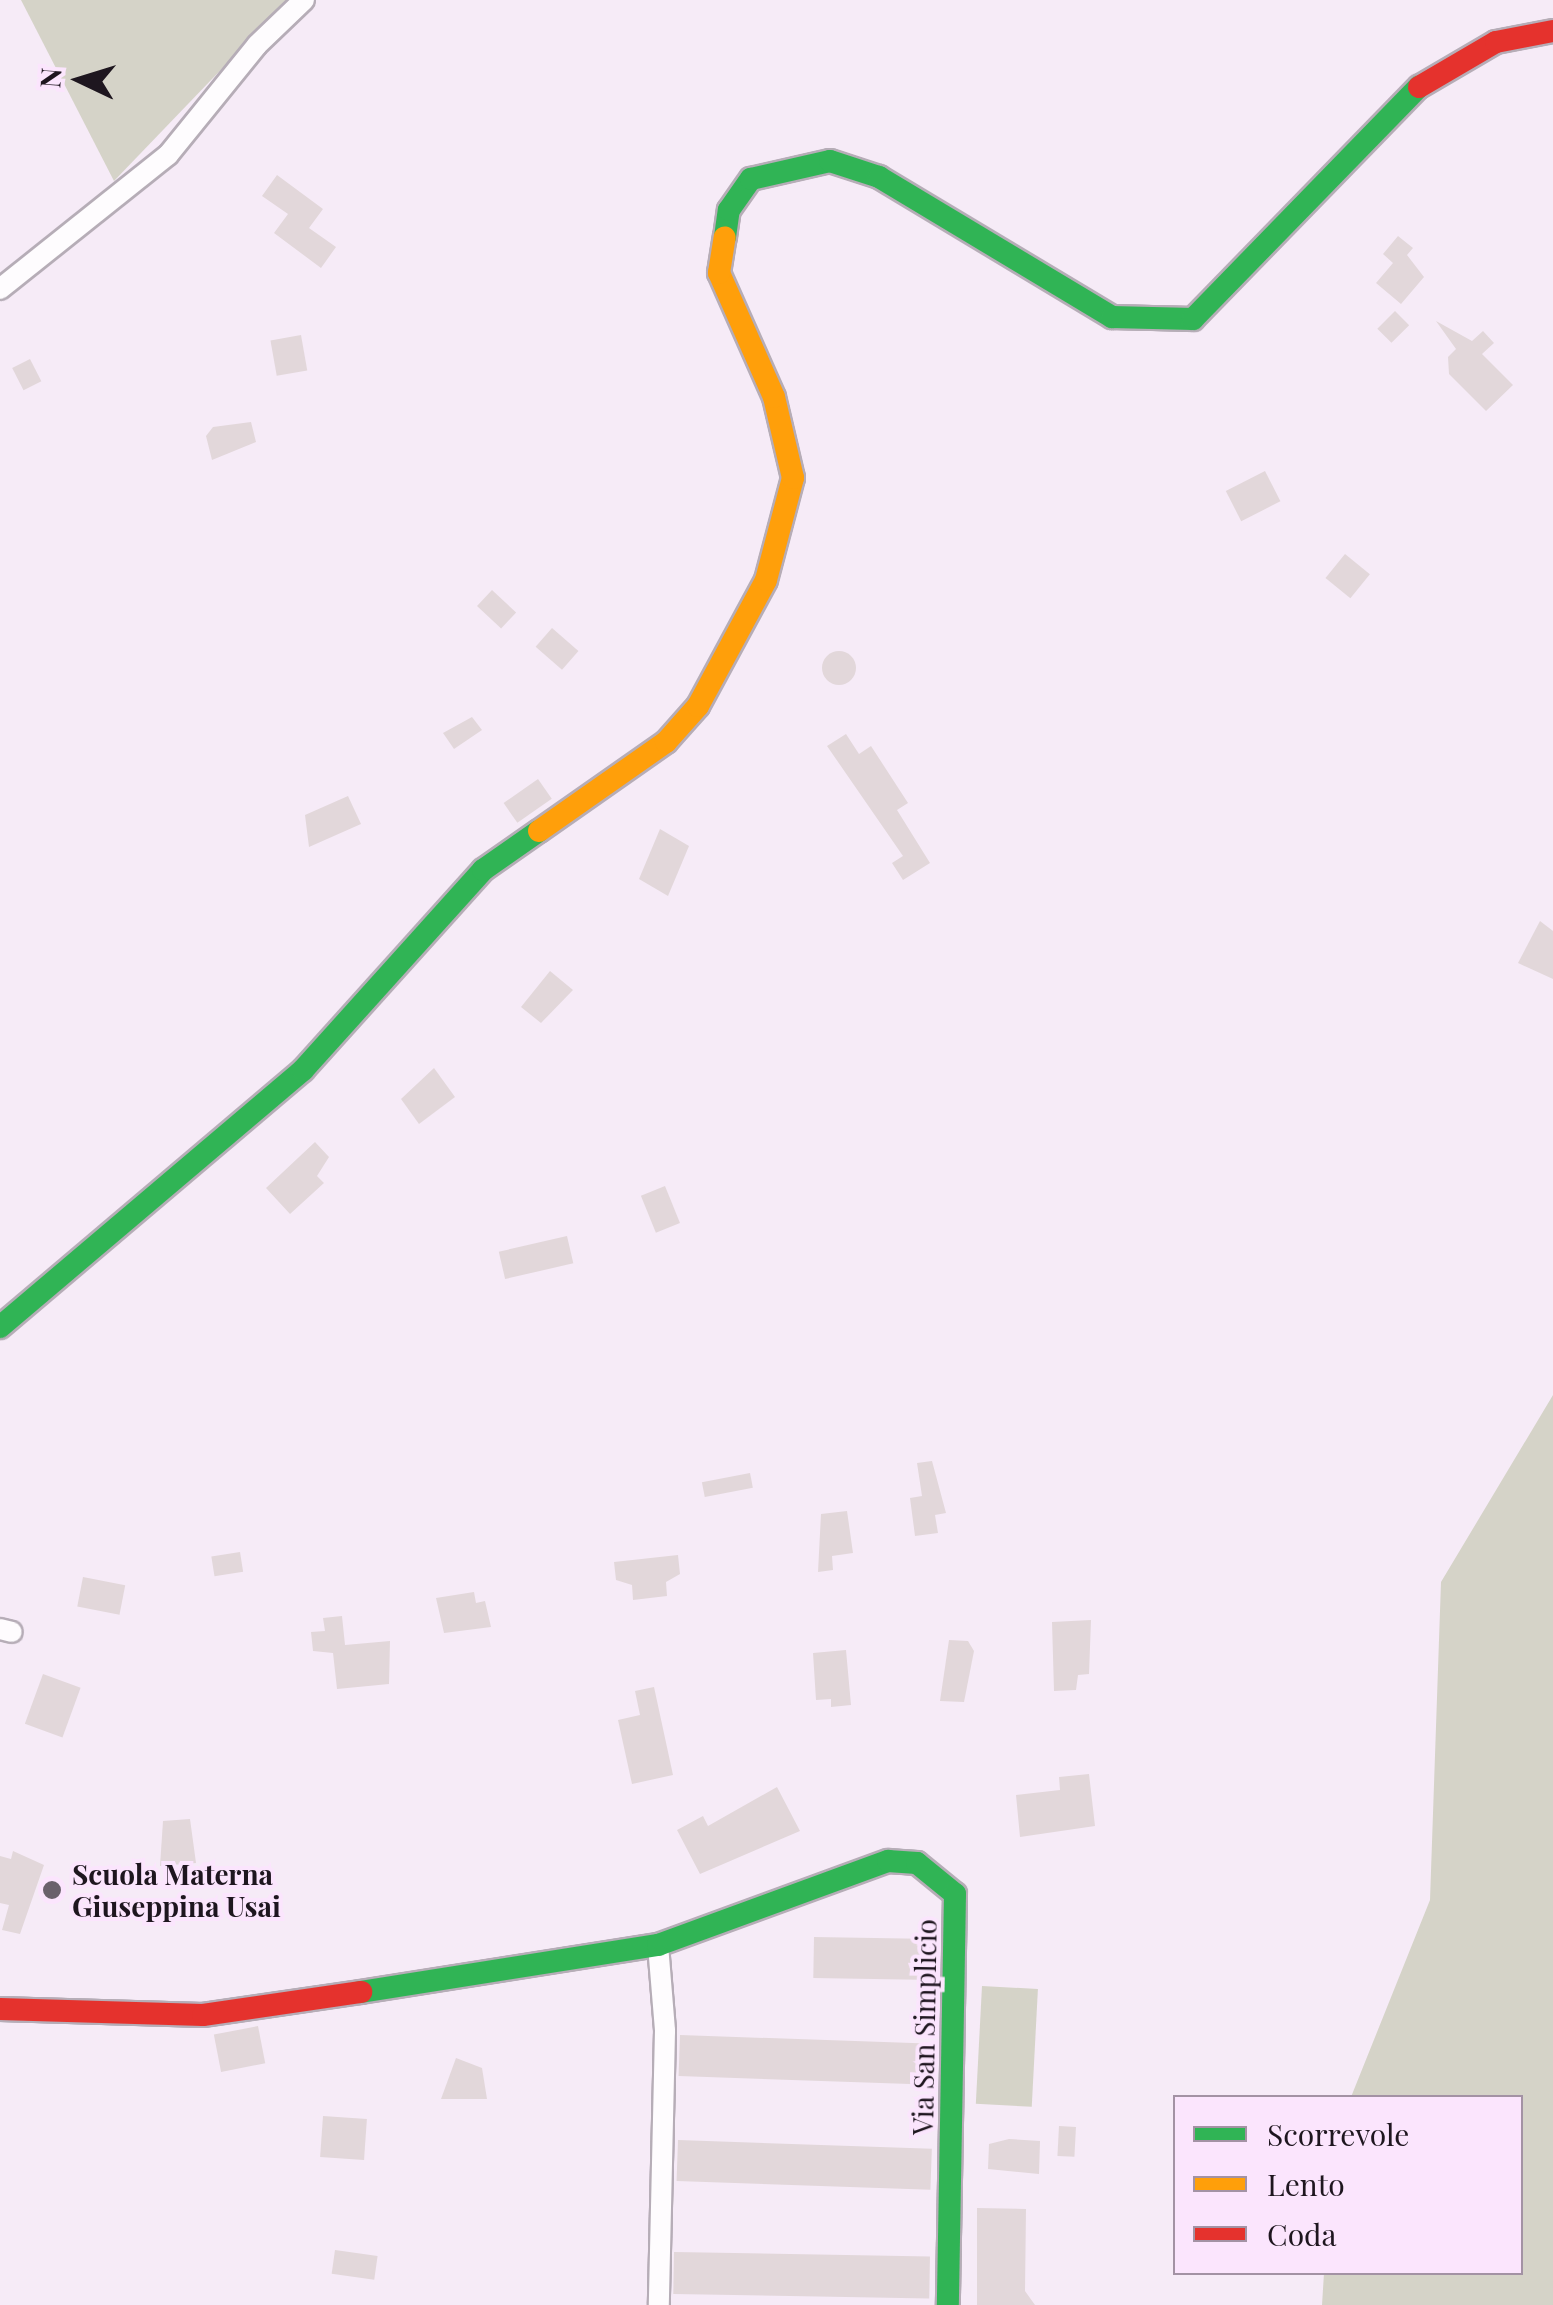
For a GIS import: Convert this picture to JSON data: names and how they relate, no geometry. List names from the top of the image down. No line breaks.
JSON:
{"streets":{"street":["Via San Simplicio"]},"places":["Scuola Materna Giuseppina Usai"],"legend":["Scorrevole","Lento","Coda"],"north":"left"}
